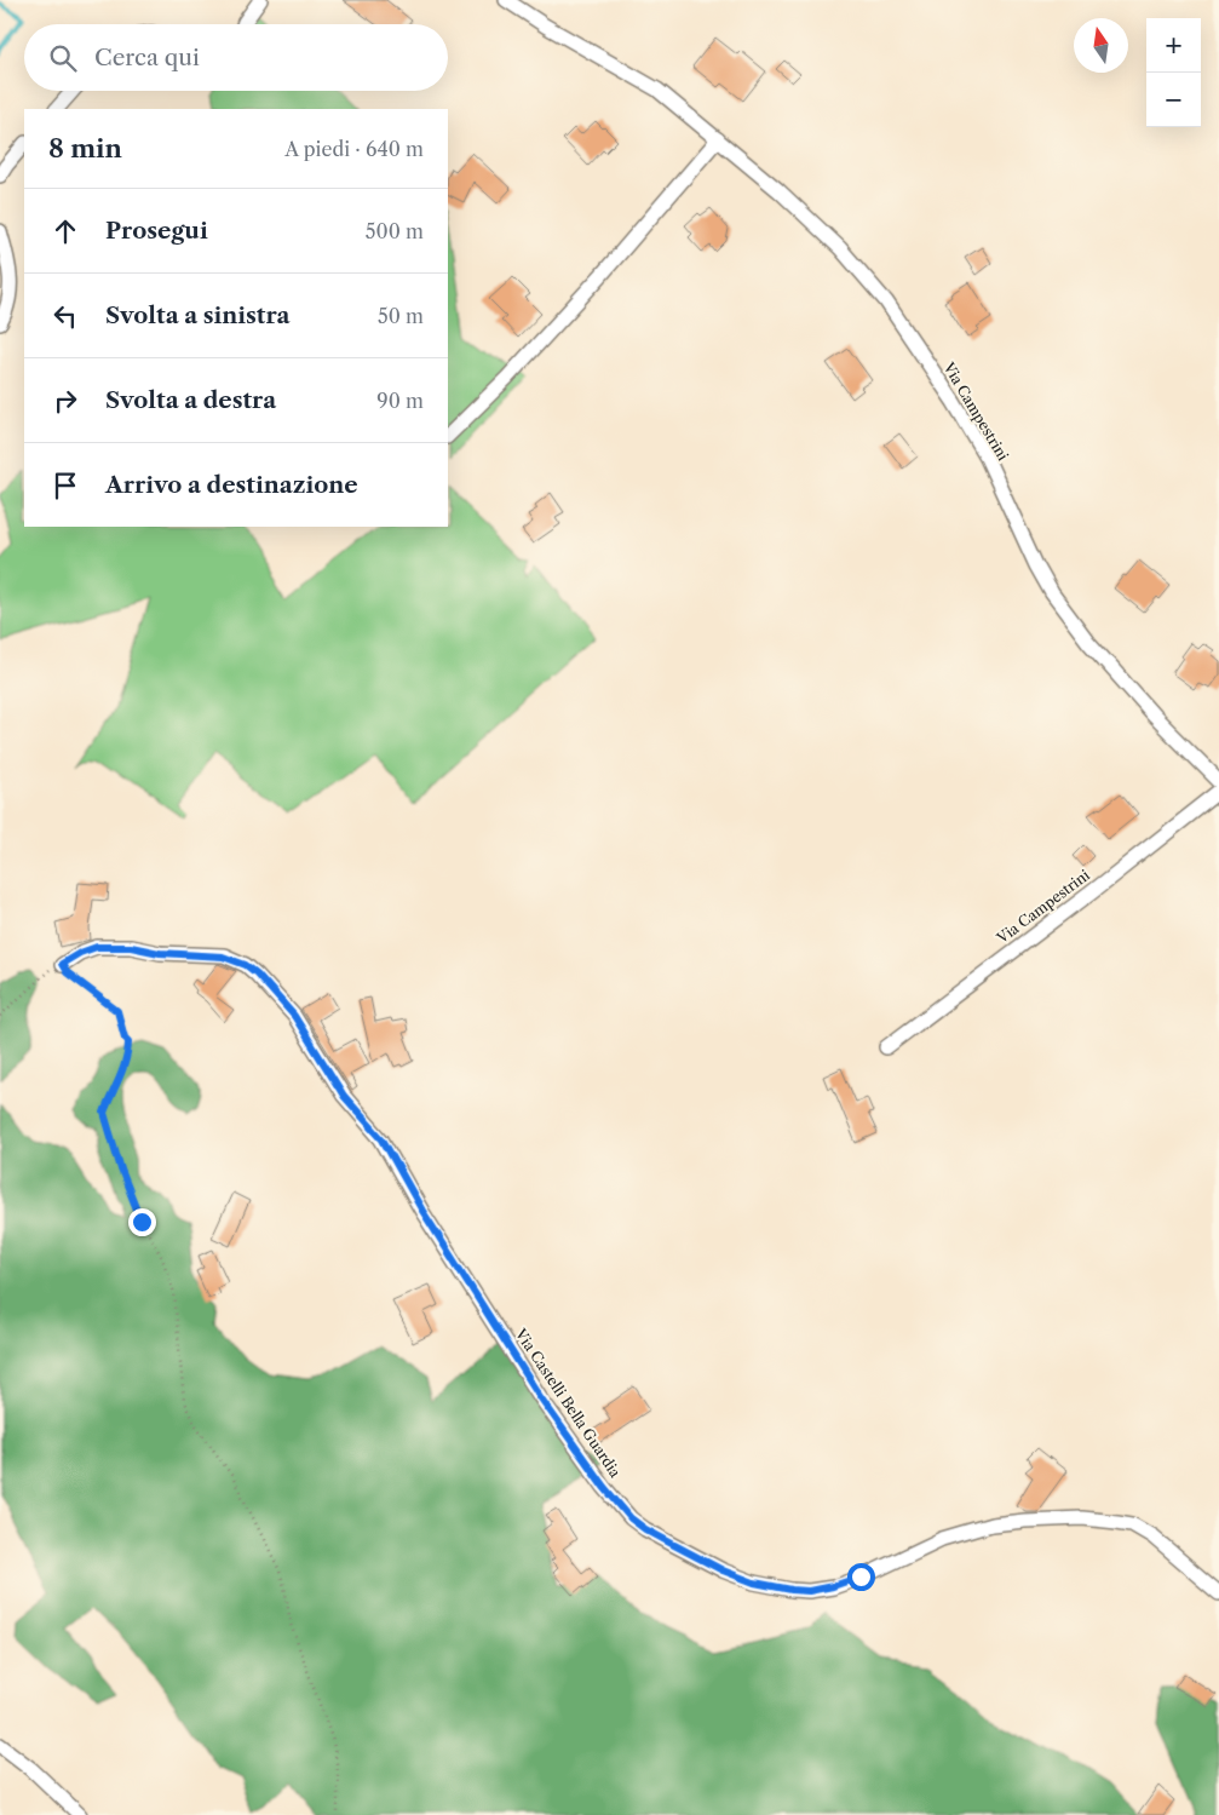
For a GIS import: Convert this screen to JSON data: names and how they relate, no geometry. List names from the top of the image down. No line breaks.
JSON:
{"streets":{"street":["Via Campestrini","Via Castelli Bella Guardia"]},"north":"top","page":{"map_buttons":["+","−"],"search":"Cerca qui","heading":["8 min","A piedi · 640 m"],"list":[["Prosegui","500 m"],["Svolta a sinistra","50 m"],["Svolta a destra","90 m"],"Arrivo a destinazione"]}}
